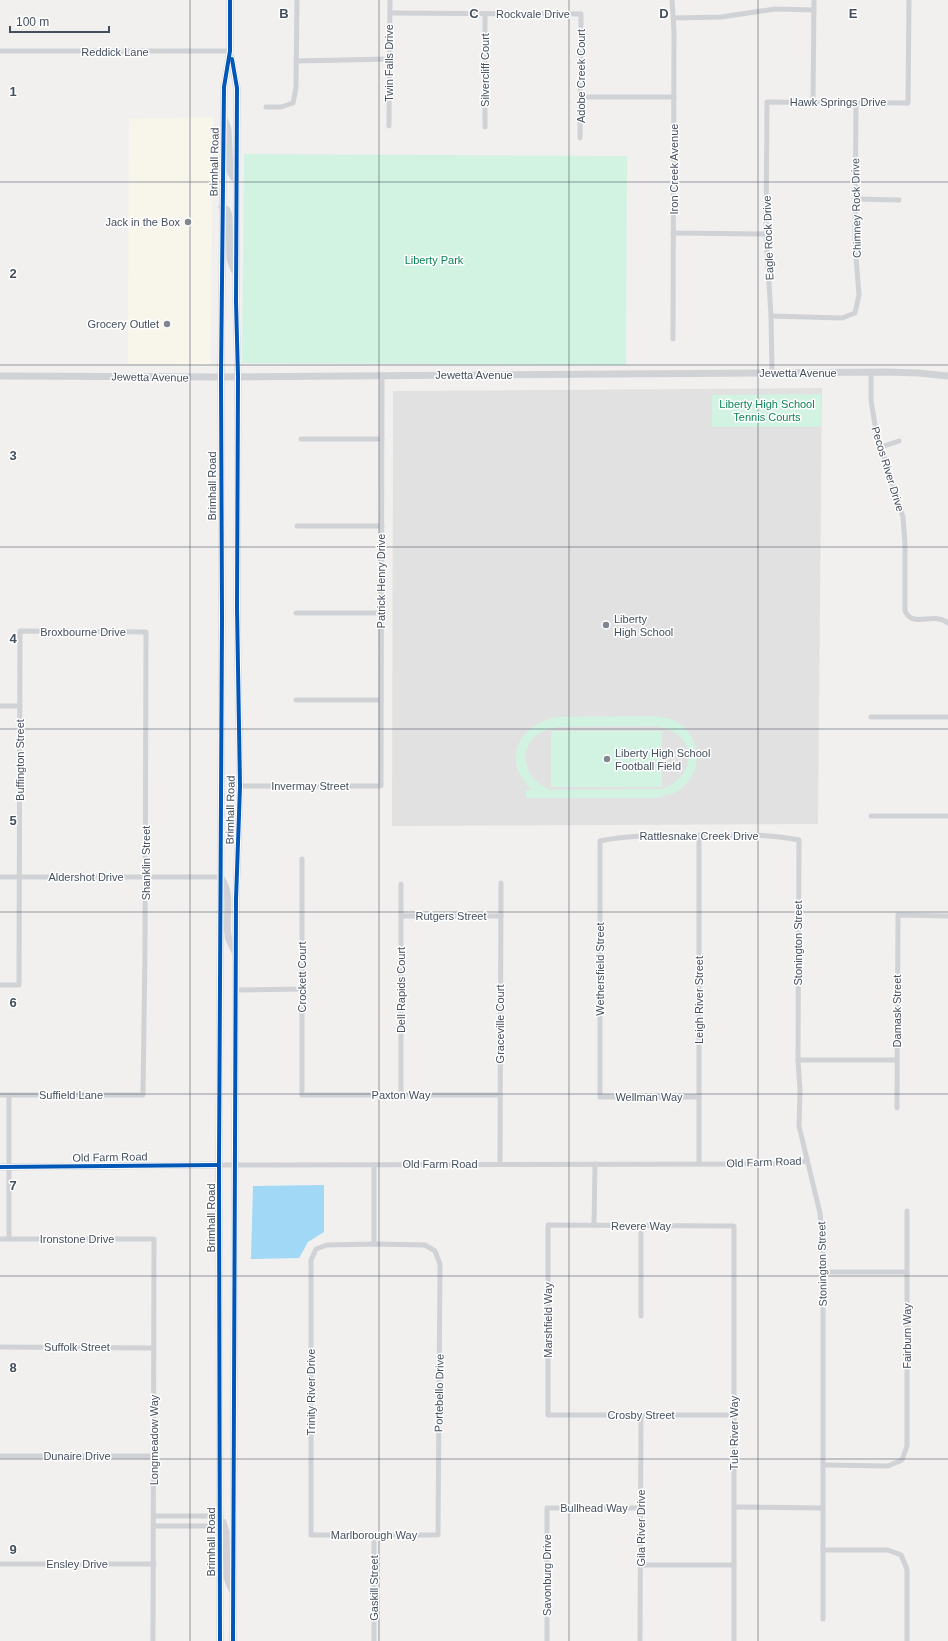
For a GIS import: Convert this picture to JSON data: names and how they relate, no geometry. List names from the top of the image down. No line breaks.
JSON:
{"streets":{"street":["Rockvale Drive","Reddick Lane","Twin Falls Drive","Silvercliff Court","Adobe Creek Court","Hawk Springs Drive","Brimhall Road","Iron Creek Avenue","Chimney Rock Drive","Eagle Rock Drive","Jewetta Avenue","Pecos River Drive","Patrick Henry Drive","Broxbourne Drive","Buffington Street","Invermay Street","Rattlesnake Creek Drive","Shanklin Street","Aldershot Drive","Rutgers Street","Stonington Street","Wethersfield Street","Crockett Court","Dell Rapids Court","Leigh River Street","Damask Street","Graceville Court","Suffield Lane","Paxton Way","Wellman Way","Old Farm Road","Revere Way","Ironstone Drive","Marshfield Way","Fairburn Way","Suffolk Street","Trinity River Drive","Portebello Drive","Crosby Street","Tule River Way","Longmeadow Way","Dunaire Drive","Bullhead Way","Gila River Drive","Marlborough Way","Ensley Drive","Savonburg Drive","Gaskill Street"]},"crossings":[["Rockvale Drive","Twin Falls Drive"],["Rockvale Drive","Silvercliff Court"],["Rockvale Drive","Adobe Creek Court"],["Reddick Lane","Brimhall Road"],["Hawk Springs Drive","Chimney Rock Drive"],["Hawk Springs Drive","Eagle Rock Drive"],["Brimhall Road","Jewetta Avenue"],["Brimhall Road","Invermay Street"],["Brimhall Road","Aldershot Drive"],["Brimhall Road","Old Farm Road"],["Chimney Rock Drive","Eagle Rock Drive"],["Eagle Rock Drive","Jewetta Avenue"],["Jewetta Avenue","Pecos River Drive"],["Jewetta Avenue","Patrick Henry Drive"],["Patrick Henry Drive","Invermay Street"],["Broxbourne Drive","Buffington Street"],["Broxbourne Drive","Shanklin Street"],["Buffington Street","Aldershot Drive"],["Rattlesnake Creek Drive","Stonington Street"],["Rattlesnake Creek Drive","Wethersfield Street"],["Rattlesnake Creek Drive","Leigh River Street"],["Shanklin Street","Aldershot Drive"],["Shanklin Street","Suffield Lane"],["Rutgers Street","Dell Rapids Court"],["Rutgers Street","Graceville Court"],["Stonington Street","Old Farm Road"],["Stonington Street","Fairburn Way"],["Wethersfield Street","Wellman Way"],["Crockett Court","Paxton Way"],["Dell Rapids Court","Paxton Way"],["Leigh River Street","Wellman Way"],["Leigh River Street","Old Farm Road"],["Graceville Court","Paxton Way"],["Graceville Court","Old Farm Road"],["Revere Way","Marshfield Way"],["Revere Way","Tule River Way"],["Ironstone Drive","Longmeadow Way"],["Marshfield Way","Crosby Street"],["Suffolk Street","Longmeadow Way"],["Trinity River Drive","Portebello Drive"],["Trinity River Drive","Marlborough Way"],["Portebello Drive","Marlborough Way"],["Crosby Street","Tule River Way"],["Crosby Street","Gila River Drive"],["Longmeadow Way","Dunaire Drive"],["Longmeadow Way","Ensley Drive"],["Bullhead Way","Gila River Drive"],["Bullhead Way","Savonburg Drive"],["Marlborough Way","Gaskill Street"]],"parks":["Liberty Park","Liberty High School Tennis Courts"],"places":["Jack in the Box","Grocery Outlet","Liberty High School","Liberty High School Football Field"],"scale_bar":"100 m","grid":{"columns":["B","C","D","E"],"rows":["1","2","3","4","5","6","7","8","9"]}}
